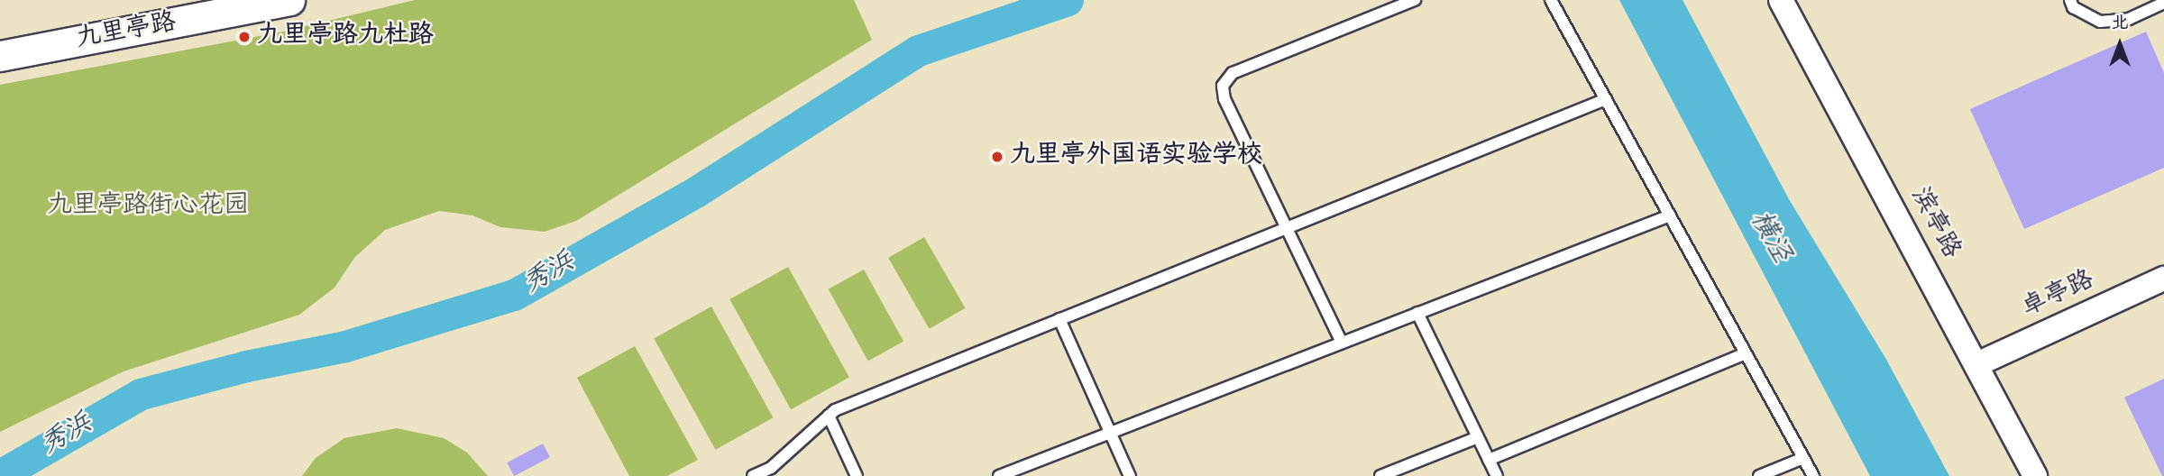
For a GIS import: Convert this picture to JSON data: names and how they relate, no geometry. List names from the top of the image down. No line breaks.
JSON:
{"streets":{"street":["九里亭路","滨亭路","卓亭路"]},"crossings":[["滨亭路","卓亭路"]],"water":["横泾","秀浜"],"parks":["九里亭路街心花园"],"places":["九里亭路九杜路","九里亭外国语实验学校"],"north":"top"}
